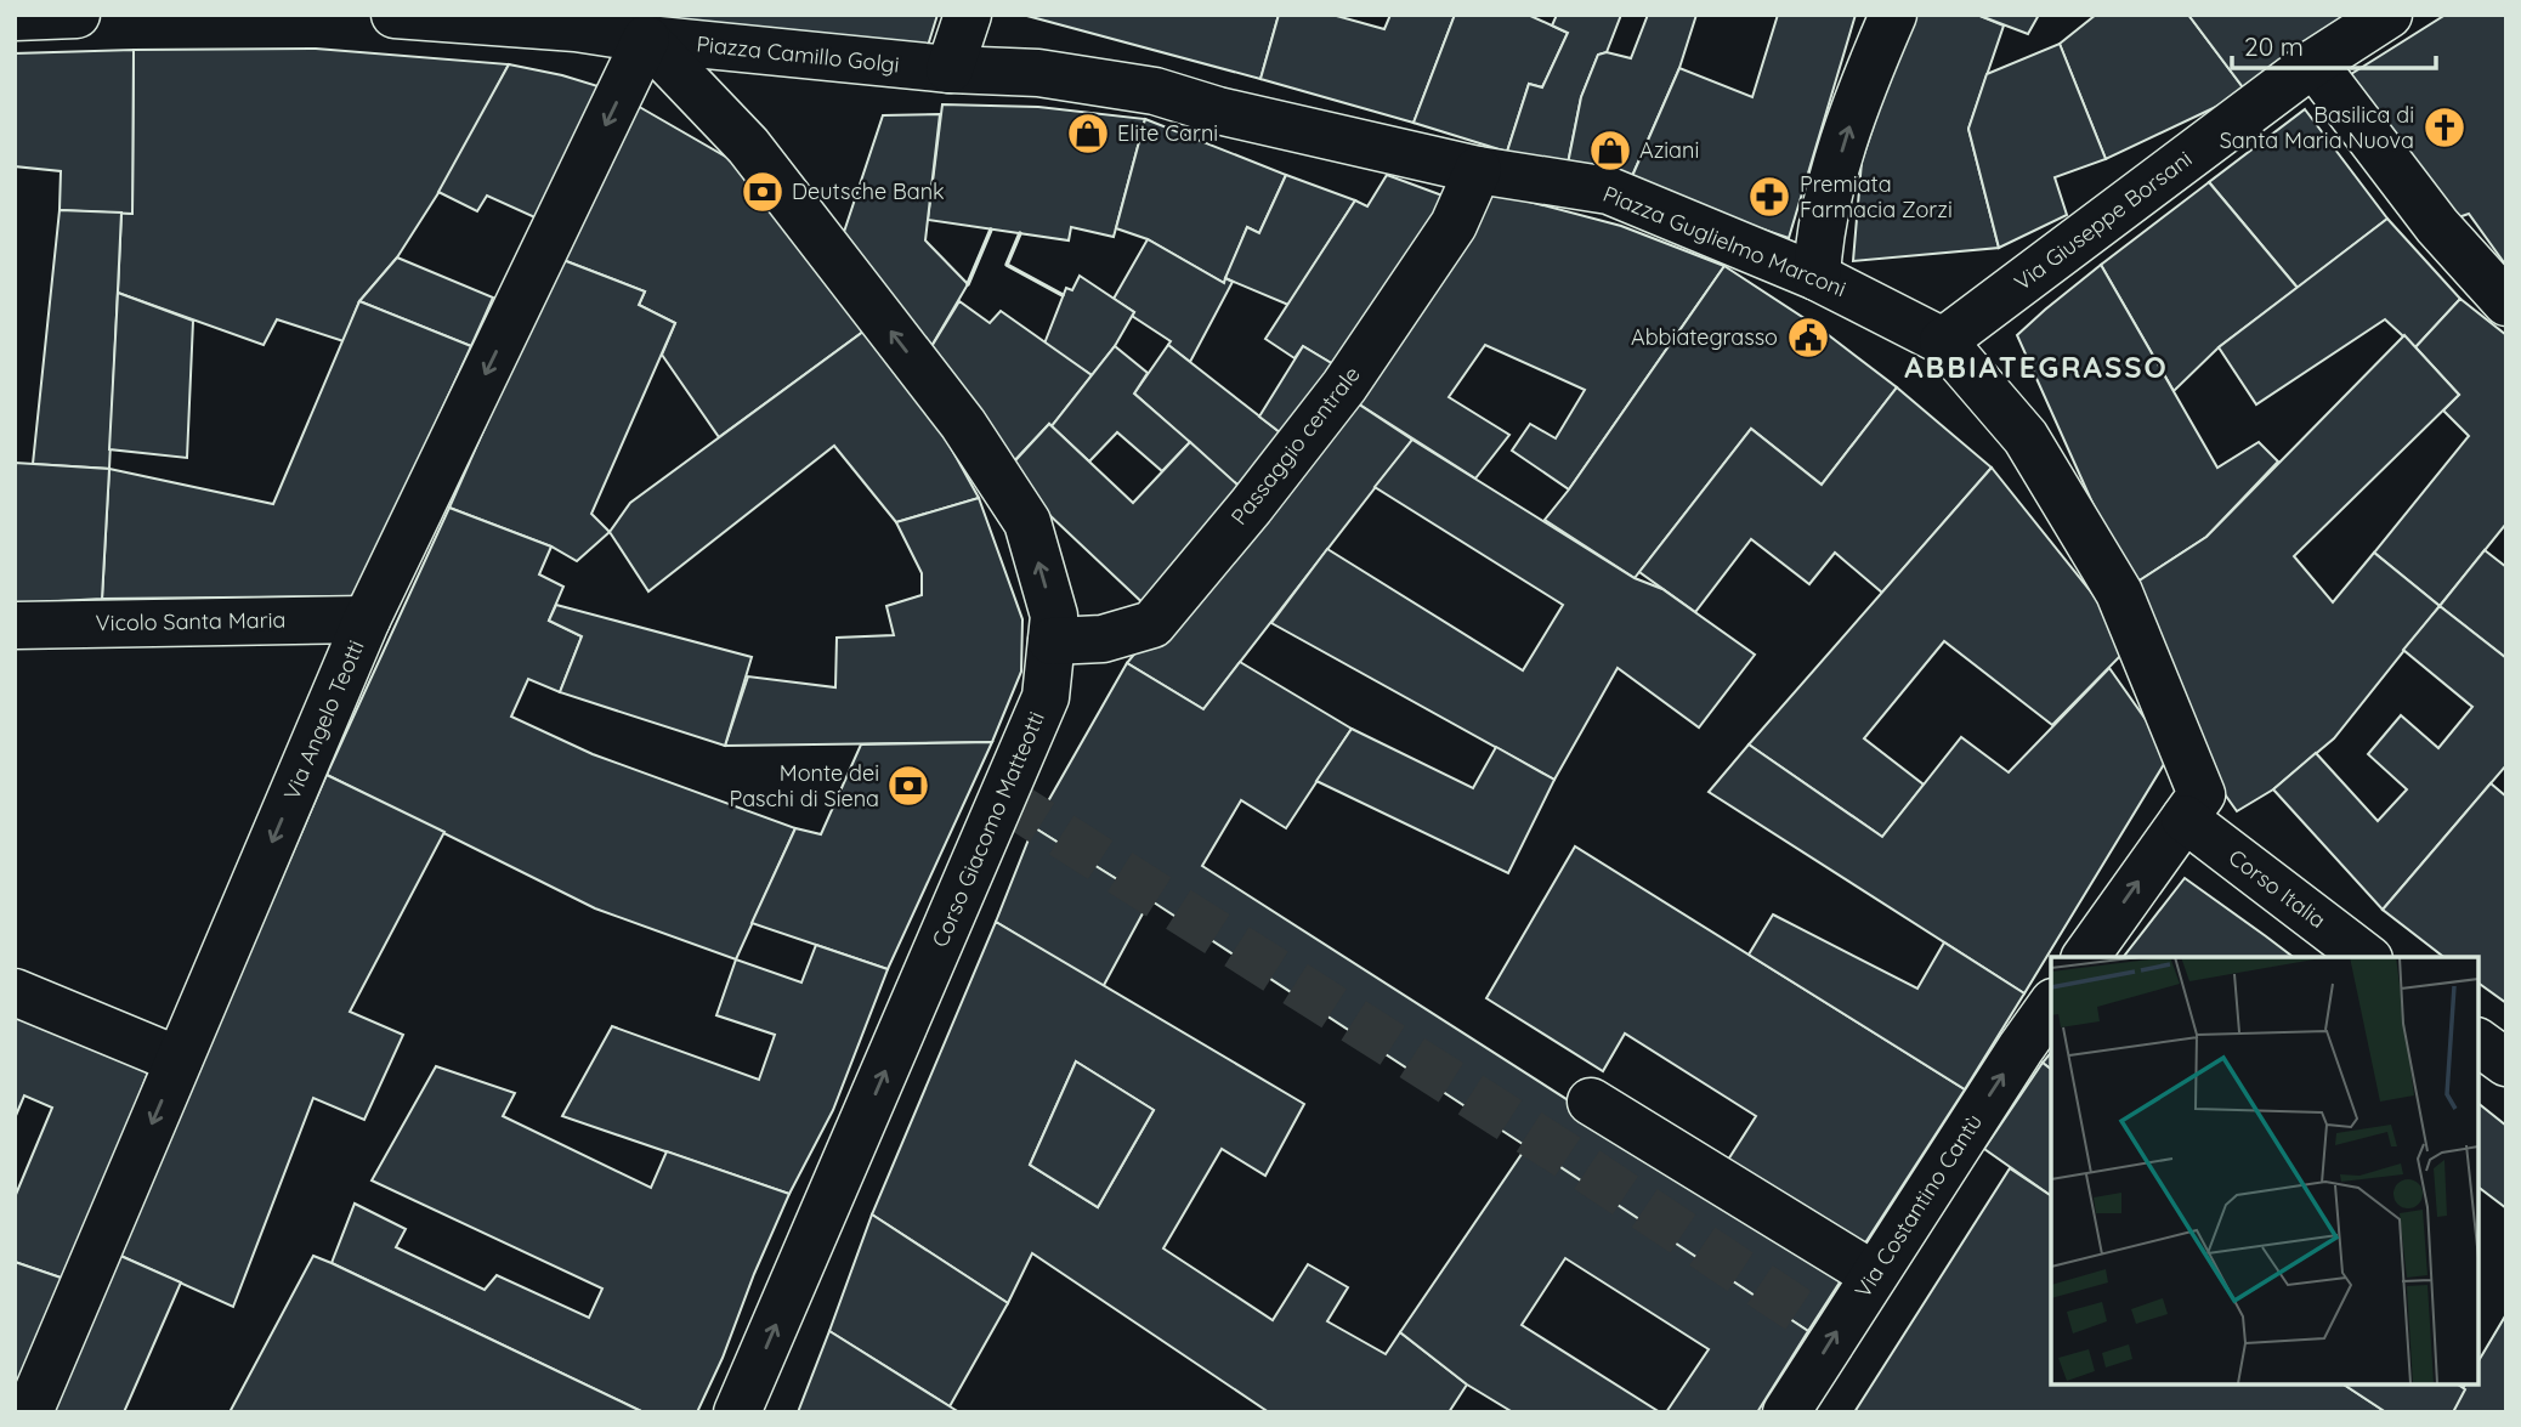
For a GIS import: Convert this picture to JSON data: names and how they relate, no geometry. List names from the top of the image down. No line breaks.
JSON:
{"streets":{"street":["Piazza Camillo Golgi","Via Giuseppe Borsani","Piazza Guglielmo Marconi","Passaggio centrale","Vicolo Santa Maria","Via Angelo Teotti","Corso Giacomo Matteotti","Corso Italia","Via Costantino Cantù"]},"crossings":[["Piazza Camillo Golgi","Piazza Guglielmo Marconi"],["Piazza Camillo Golgi","Via Angelo Teotti"],["Piazza Camillo Golgi","Corso Giacomo Matteotti"],["Via Giuseppe Borsani","Piazza Guglielmo Marconi"],["Piazza Guglielmo Marconi","Passaggio centrale"],["Piazza Guglielmo Marconi","Corso Italia"],["Passaggio centrale","Corso Giacomo Matteotti"],["Vicolo Santa Maria","Via Angelo Teotti"],["Via Angelo Teotti","Corso Giacomo Matteotti"]],"one_way":["Via Angelo Teotti","Corso Giacomo Matteotti","Via Costantino Cantù"],"districts":["ABBIATEGRASSO"],"places":{"church":["Basilica di Santa Maria Nuova"],"shop":["Elite Carni","Aziani"],"bank":["Deutsche Bank","Monte dei Paschi di Siena"],"pharmacy":["Premiata Farmacia Zorzi"],"public building":["Abbiategrasso"]},"scale_bar":"20 m"}
